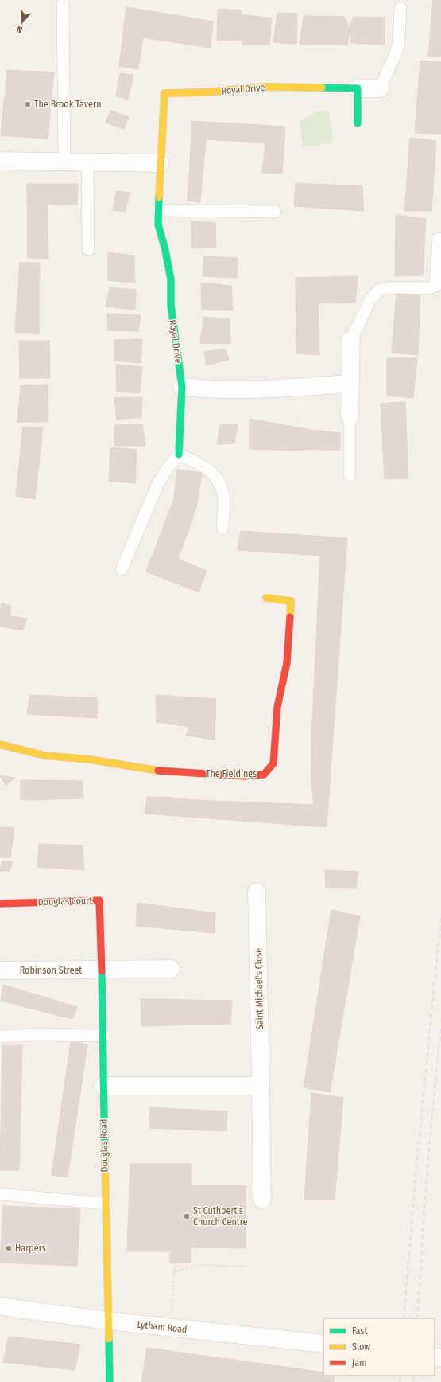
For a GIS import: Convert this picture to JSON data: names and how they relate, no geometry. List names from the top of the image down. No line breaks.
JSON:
{"streets":{"street":["Royal Drive","The Fieldings","Douglas Court","Robinson Street","Saint Michael's Close","Douglas Road","Lytham Road"]},"crossings":[["Douglas Court","Robinson Street"],["Douglas Court","Douglas Road"],["Robinson Street","Douglas Road"],["Douglas Road","Lytham Road"]],"places":["The Brook Tavern","St Cuthbert's Church Centre","Harpers"],"legend":["Fast","Slow","Jam"],"north":"bottom"}
